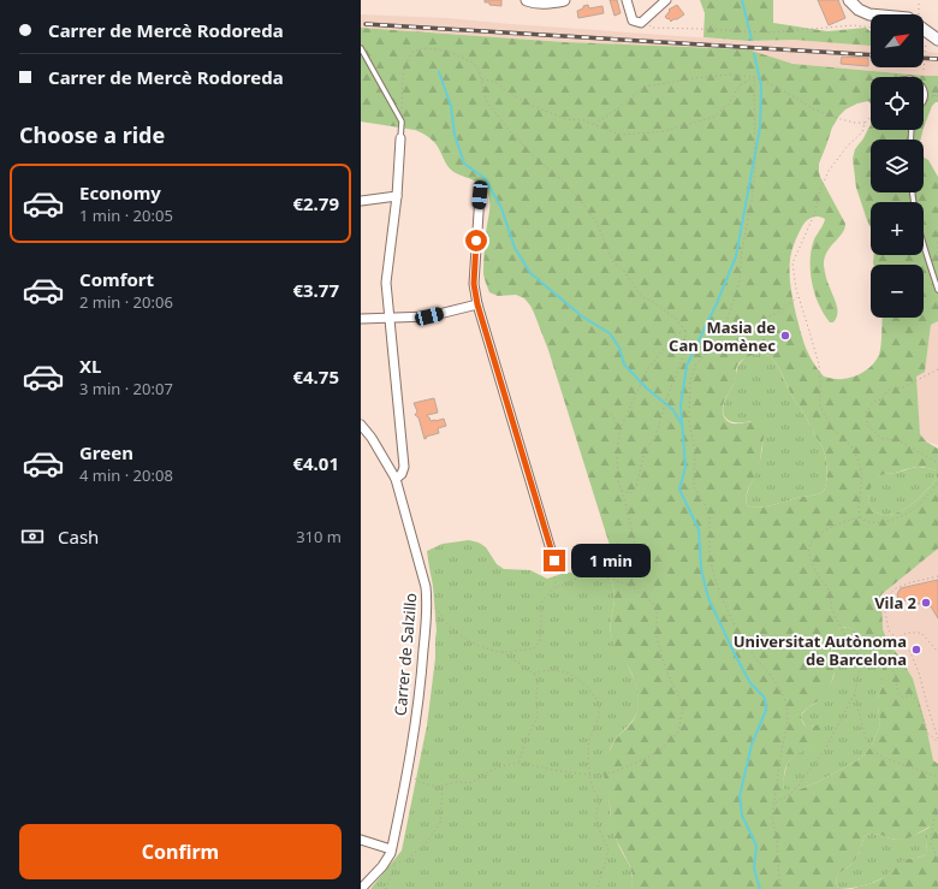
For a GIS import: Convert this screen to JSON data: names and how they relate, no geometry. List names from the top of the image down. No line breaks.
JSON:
{"streets":{"street":["Carrer de Salzillo"]},"places":["Masia de Can Domènec","Vila 2","Universitat Autònoma de Barcelona"],"north":"top right","page":{"banner":["Carrer de Mercè Rodoreda","Carrer de Mercè Rodoreda"],"map_buttons":["+","−"],"heading":"Choose a ride","list":[{"name":"Economy","note":"1 min · 20:05","value":"€2.79"},{"name":"Comfort","note":"2 min · 20:06","value":"€3.77"},{"name":"XL","note":"3 min · 20:07","value":"€4.75"},{"name":"Green","note":"4 min · 20:08","value":"€4.01"}],"pay":["Cash","310 m"],"bubble":"1 min","buttons":"Confirm"}}
